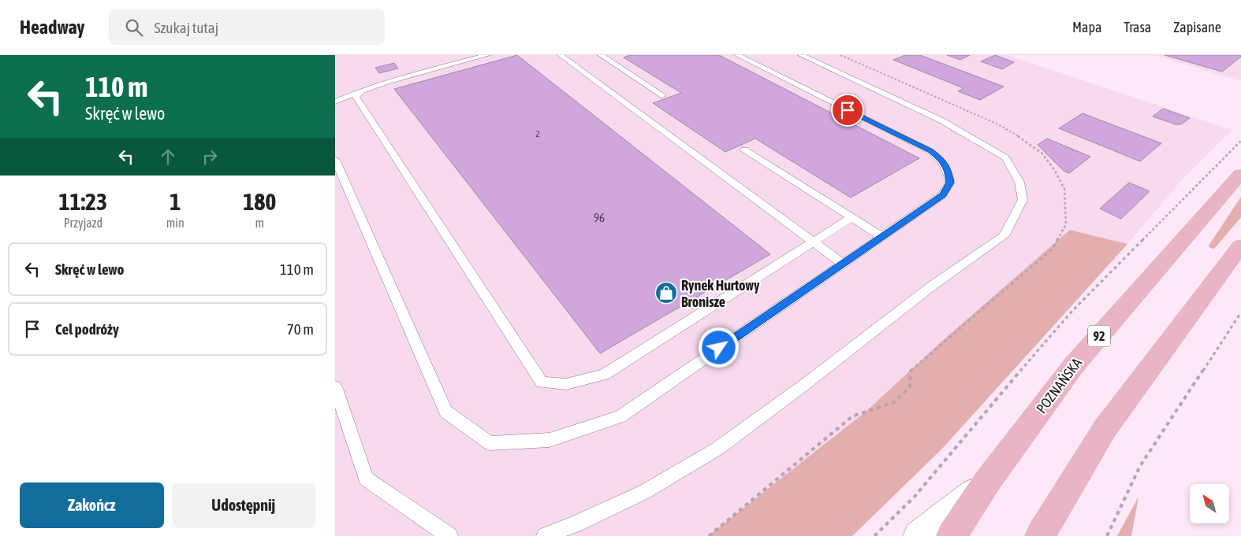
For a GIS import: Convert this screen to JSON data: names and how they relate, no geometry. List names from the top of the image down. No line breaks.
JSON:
{"streets":{"main road":["92","POZNAŃSKA"]},"places":{"shop":["Rynek Hurtowy Bronisze"]},"house_numbers":["2","96"],"north":"top left","page":{"header":"Headway","search":"Szukaj tutaj","nav":["Mapa","Trasa","Zapisane"],"turn":["110 m","Skręć w lewo"],"eta":["11:23","Przyjazd","1","min","180","m"],"list":[{"name":"Skręć w lewo","value":"110 m"},{"name":"Cel podróży","value":"70 m"}],"buttons":["Zakończ","Udostępnij"]}}
